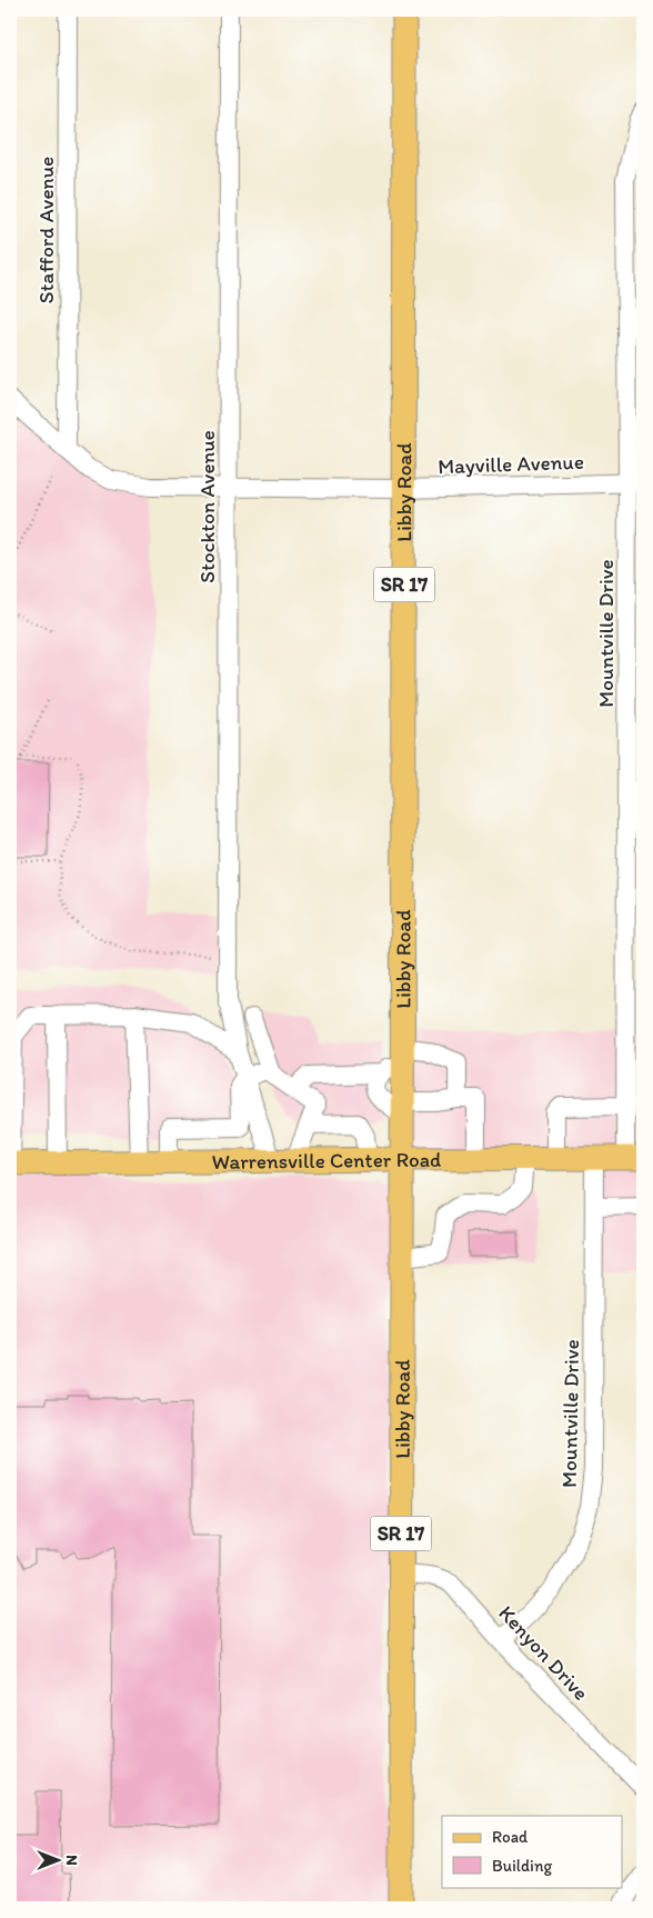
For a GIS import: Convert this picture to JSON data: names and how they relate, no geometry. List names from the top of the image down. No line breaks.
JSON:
{"streets":{"main road":["Libby Road","SR 17","Warrensville Center Road"],"street":["Stafford Avenue","Mayville Avenue","Stockton Avenue","Mountville Drive","Kenyon Drive"]},"crossings":[["Stafford Avenue","Mayville Avenue"],["Mayville Avenue","Libby Road"],["Mayville Avenue","Stockton Avenue"],["Mayville Avenue","Mountville Drive"],["Libby Road","Warrensville Center Road"],["Libby Road","Kenyon Drive"],["Stockton Avenue","Warrensville Center Road"],["Mountville Drive","Warrensville Center Road"],["Mountville Drive","Kenyon Drive"]],"legend":["Road","Building"],"north":"right"}
